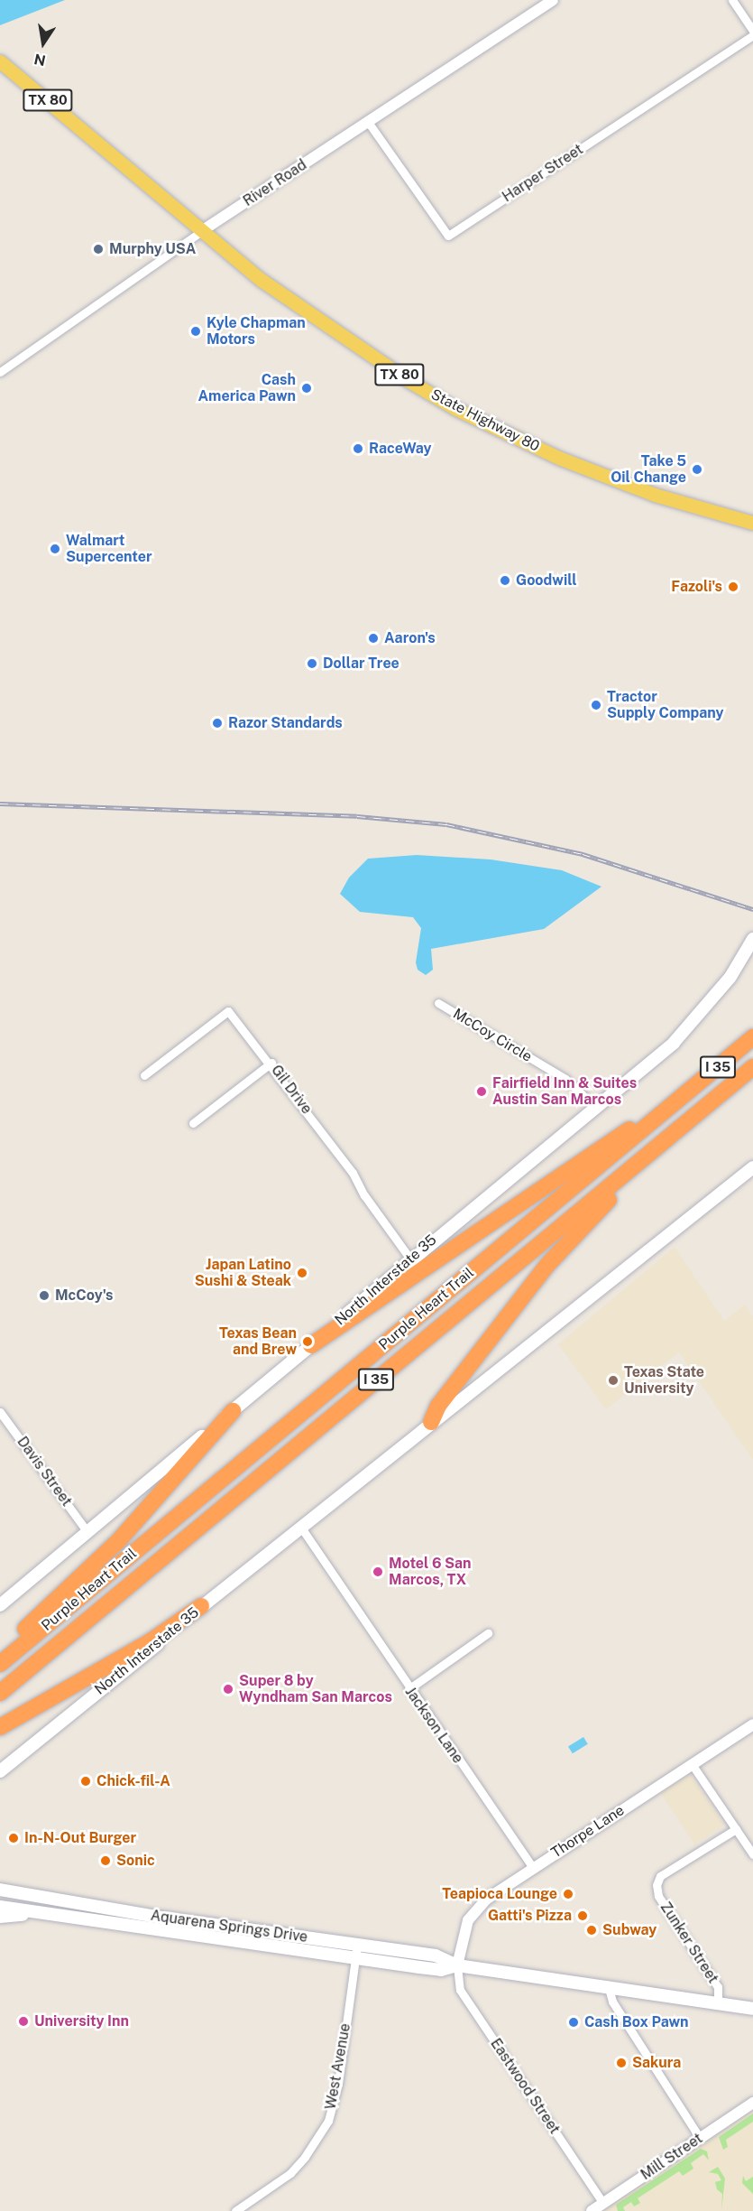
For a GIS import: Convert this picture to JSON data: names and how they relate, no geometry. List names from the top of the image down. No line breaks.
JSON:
{"streets":{"highway":["I 35","Purple Heart Trail"],"main road":["TX 80","State Highway 80","North Interstate 35","Aquarena Springs Drive"],"street":["Harper Street","River Road","McCoy Circle","Gil Drive","Davis Street","Jackson Lane","Thorpe Lane","Zunker Street","West Avenue","Eastwood Street","Mill Street"]},"crossings":[["Harper Street","River Road"],["River Road","State Highway 80"],["McCoy Circle","North Interstate 35"],["Gil Drive","North Interstate 35"],["North Interstate 35","Davis Street"],["North Interstate 35","Jackson Lane"],["Jackson Lane","Thorpe Lane"],["Thorpe Lane","Aquarena Springs Drive"],["Thorpe Lane","Eastwood Street"],["Aquarena Springs Drive","Zunker Street"],["Aquarena Springs Drive","West Avenue"],["Aquarena Springs Drive","Eastwood Street"],["Eastwood Street","Mill Street"]],"places":["Murphy USA","Kyle Chapman Motors","Cash America Pawn","RaceWay","Take 5 Oil Change","Walmart Supercenter","Goodwill","Fazoli's","Aaron's","Dollar Tree","Tractor Supply Company","Razor Standards","Fairfield Inn & Suites Austin San Marcos","Japan Latino Sushi & Steak","McCoy's","Texas Bean and Brew","Texas State University","Motel 6 San Marcos, TX","Super 8 by Wyndham San Marcos","Chick-fil-A","In-N-Out Burger","Sonic","Teapioca Lounge","Gatti's Pizza","Subway","University Inn","Cash Box Pawn","Sakura"],"north":"bottom"}
